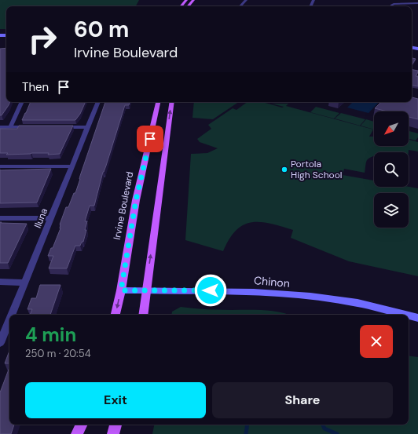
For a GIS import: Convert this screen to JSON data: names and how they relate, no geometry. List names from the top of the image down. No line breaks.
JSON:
{"streets":{"main road":["Irvine Boulevard"],"street":["Iluna","Chinon"]},"crossings":[["Irvine Boulevard","Chinon"]],"places":["Portola High School"],"north":"bottom left","page":{"turn":["60 m","Irvine Boulevard"],"then":"Then","heading":["4 min","250 m · 20:54"],"buttons":["Exit","Share"]}}
